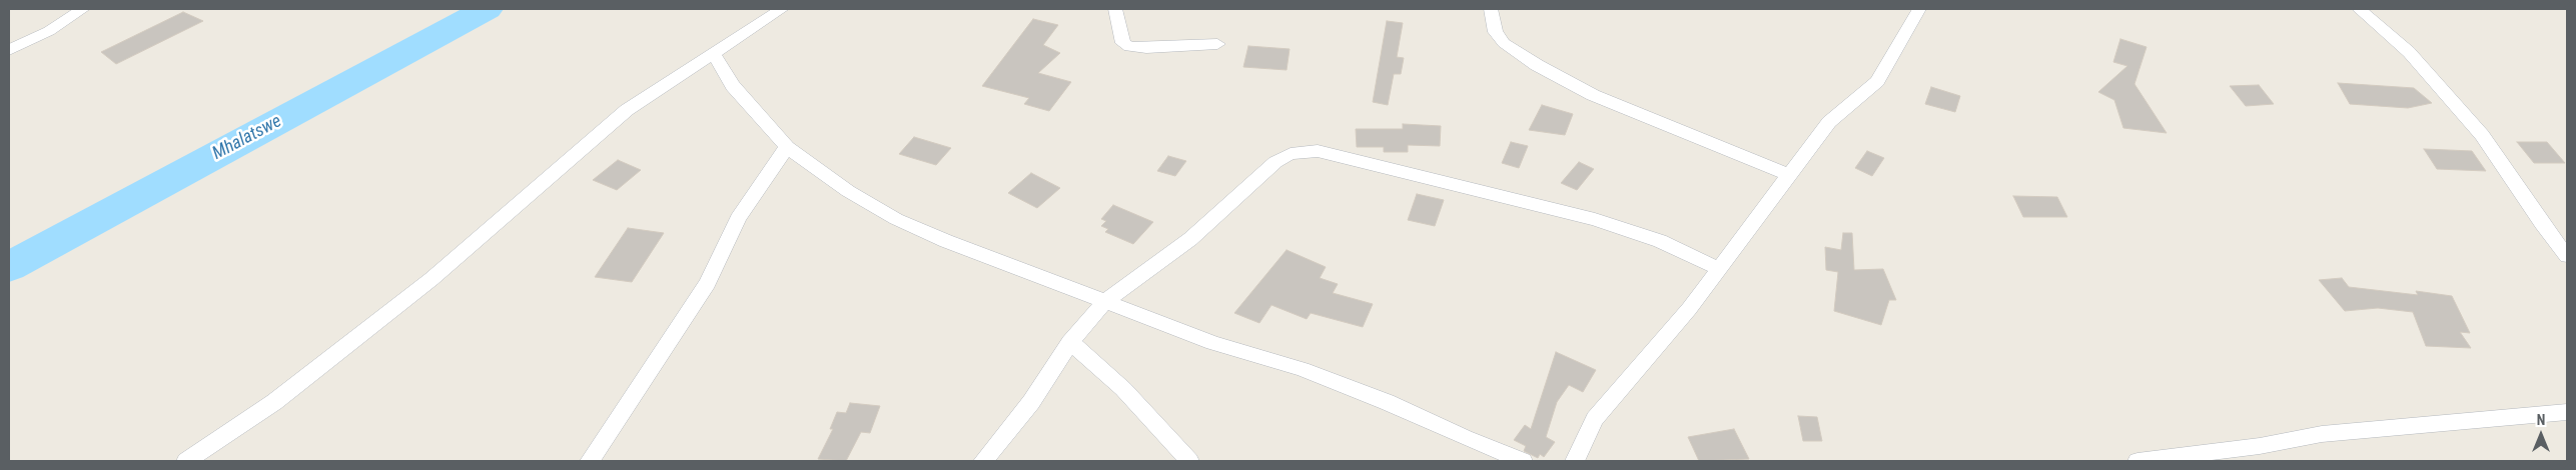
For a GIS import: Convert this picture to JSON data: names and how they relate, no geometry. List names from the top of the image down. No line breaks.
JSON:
{"water":["Mhalatswe"],"north":"top"}
